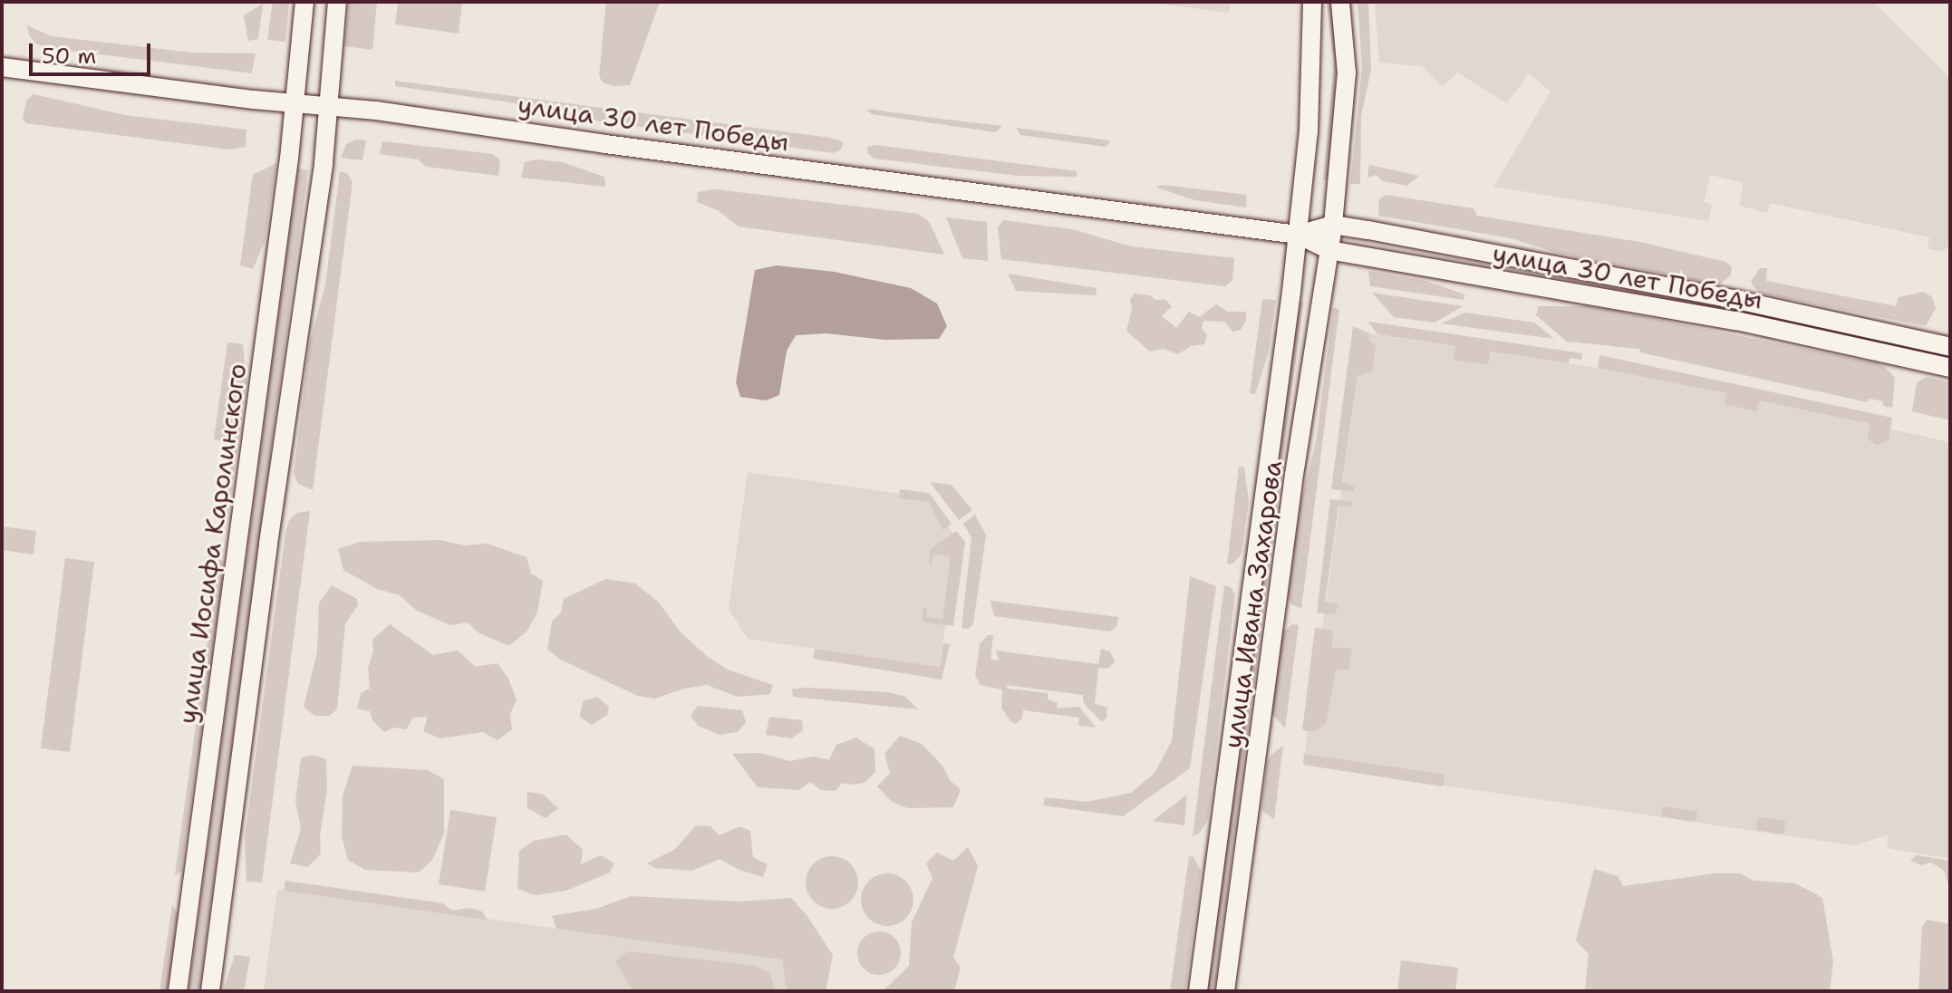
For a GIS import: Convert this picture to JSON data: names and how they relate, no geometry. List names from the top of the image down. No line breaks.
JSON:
{"streets":{"main road":["улица 30 лет Победы","улица Иосифа Каролинского","улица Ивана Захарова"]},"crossings":[["улица 30 лет Победы","улица Иосифа Каролинского"],["улица 30 лет Победы","улица Ивана Захарова"]],"scale_bar":"50 m"}
